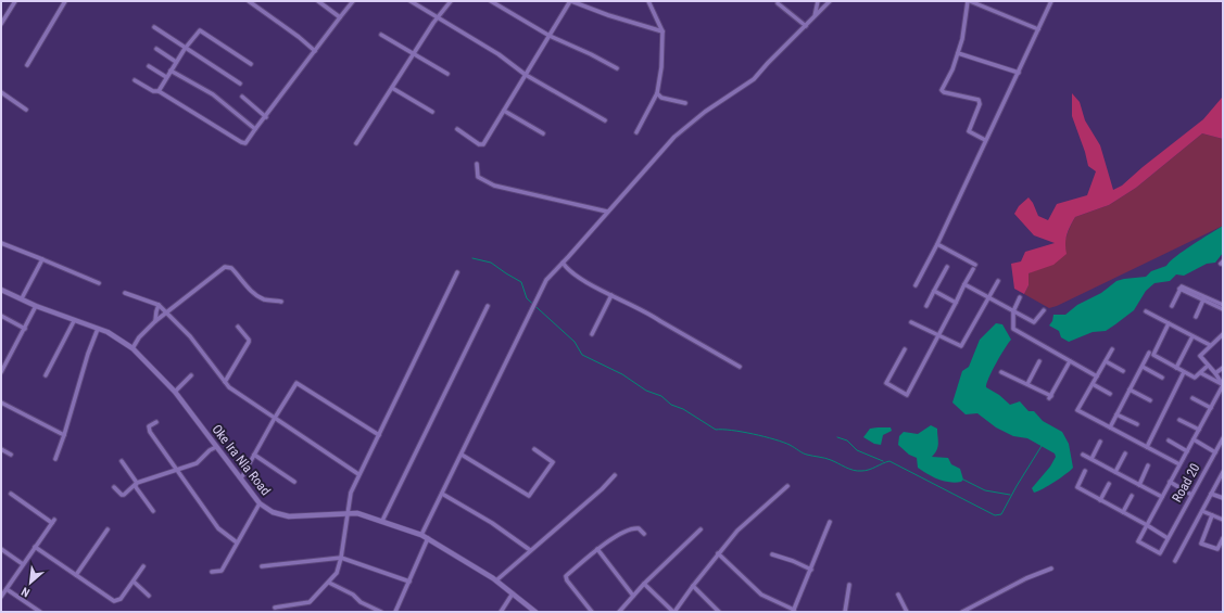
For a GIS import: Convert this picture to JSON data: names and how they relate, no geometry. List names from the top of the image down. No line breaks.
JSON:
{"streets":{"street":["Oke Ira Nla Road","Road 20"]},"north":"bottom left"}
